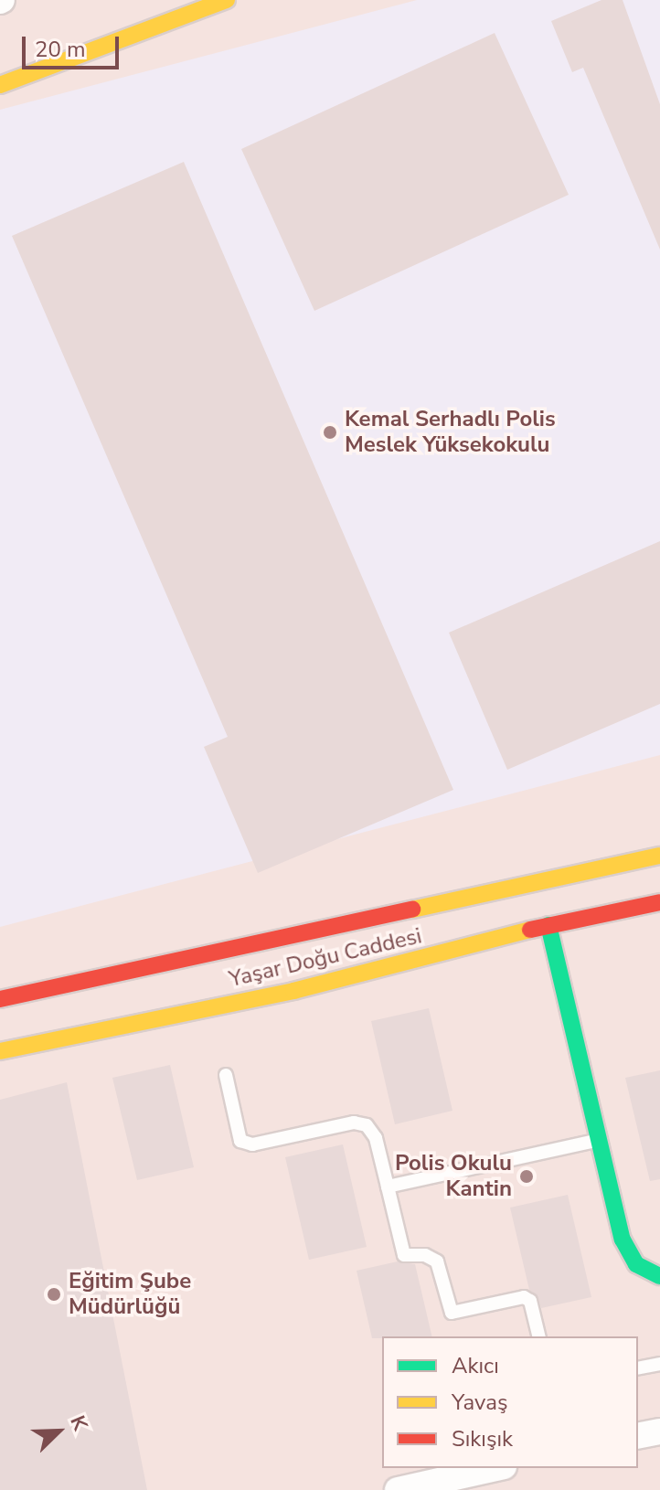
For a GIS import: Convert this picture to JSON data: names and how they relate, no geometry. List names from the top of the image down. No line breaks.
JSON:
{"streets":{"main road":["Yaşar Doğu Caddesi"]},"places":["Kemal Serhadlı Polis Meslek Yüksekokulu","Polis Okulu Kantin","Eğitim Şube Müdürlüğü"],"legend":["Akıcı","Yavaş","Sıkışık"],"scale_bar":"20 m","north":"top right"}
